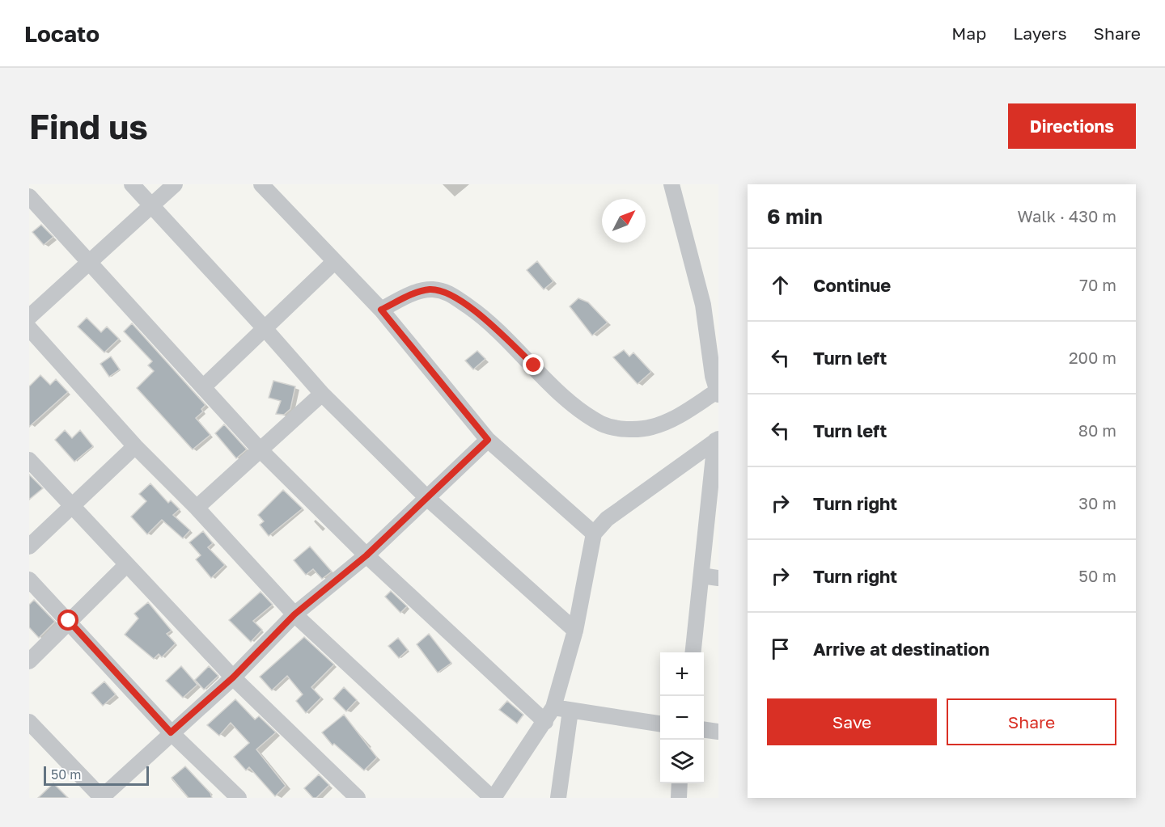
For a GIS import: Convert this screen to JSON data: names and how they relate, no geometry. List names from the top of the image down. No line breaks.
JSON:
{"scale_bar":"50 m","north":"top right","page":{"header":"Locato","nav":["Map","Layers","Share"],"buttons":["Directions",["Save","Share"]],"title":"Find us","heading":["6 min","Walk · 430 m"],"list":[["Continue","70 m"],["Turn left","200 m"],["Turn left","80 m"],["Turn right","30 m"],["Turn right","50 m"],"Arrive at destination"],"map_buttons":["+","−"],"scale":"50 m"}}
